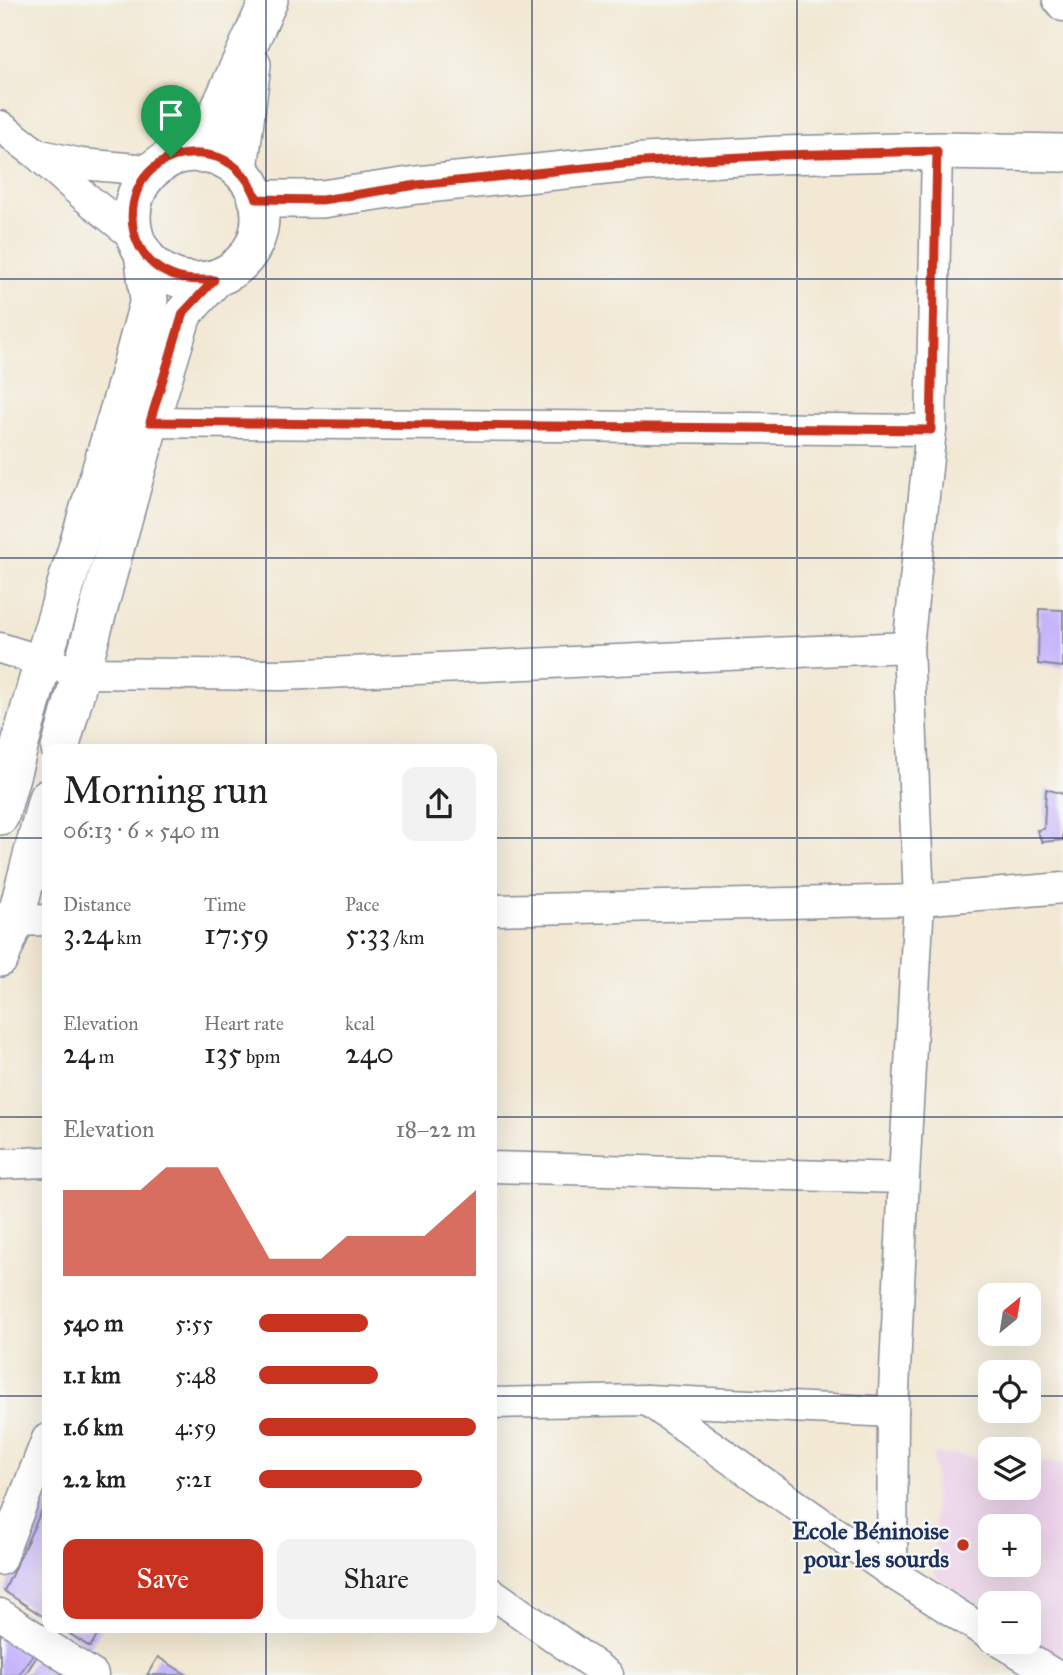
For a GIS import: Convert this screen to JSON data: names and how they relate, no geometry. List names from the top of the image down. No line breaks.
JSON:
{"places":["Ecole Béninoise pour les sourds"],"north":"top right","page":{"heading":["Morning run","06:13 · 6 × 540 m"],"stats":[["Distance","3.24 km"],["Time","17:59"],["Pace","5:33 /km"],["Elevation","24 m"],["Heart rate","135 bpm"],["kcal","240"]],"chart":["Elevation","18–22 m"],"map_buttons":["+","−"],"list":[{"name":"540 m","note":"5:55"},{"name":"1.1 km","note":"5:48"},{"name":"1.6 km","note":"4:59"},{"name":"2.2 km","note":"5:21"}],"buttons":["Save","Share"]}}
